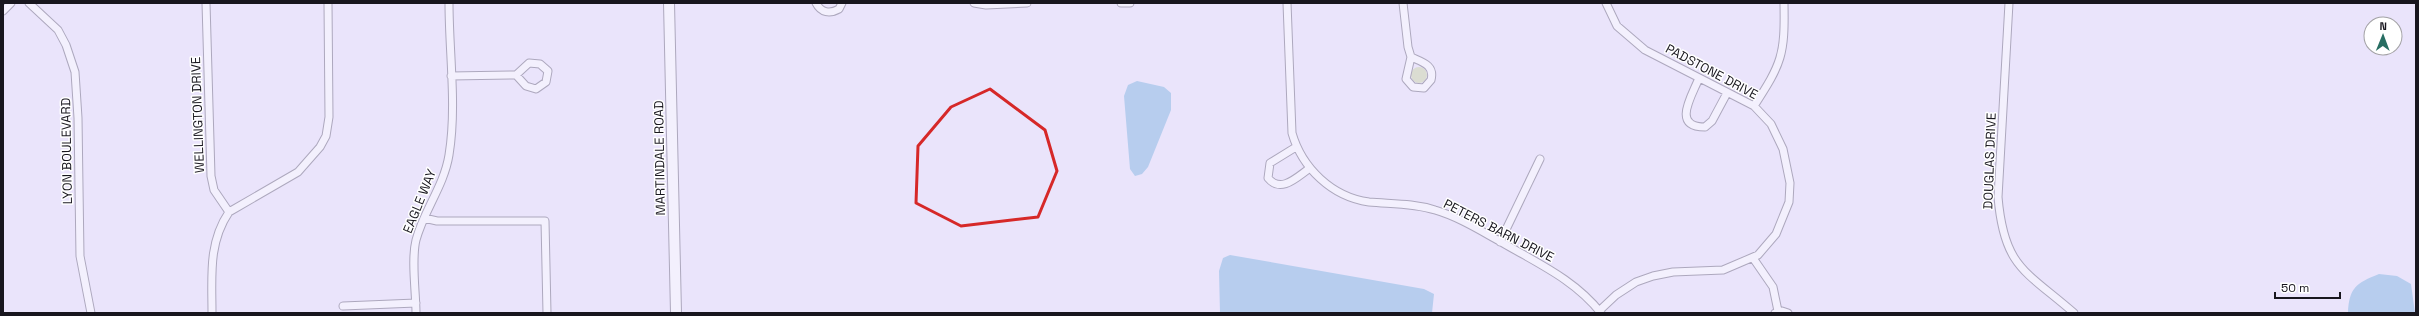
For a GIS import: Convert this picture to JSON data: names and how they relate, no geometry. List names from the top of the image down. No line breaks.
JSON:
{"streets":{"street":["PADSTONE DRIVE","WELLINGTON DRIVE","LYON BOULEVARD","MARTINDALE ROAD","DOUGLAS DRIVE","EAGLE WAY","PETERS BARN DRIVE"]},"crossings":[["PADSTONE DRIVE","PETERS BARN DRIVE"]],"scale_bar":"50 m","north":"top"}
